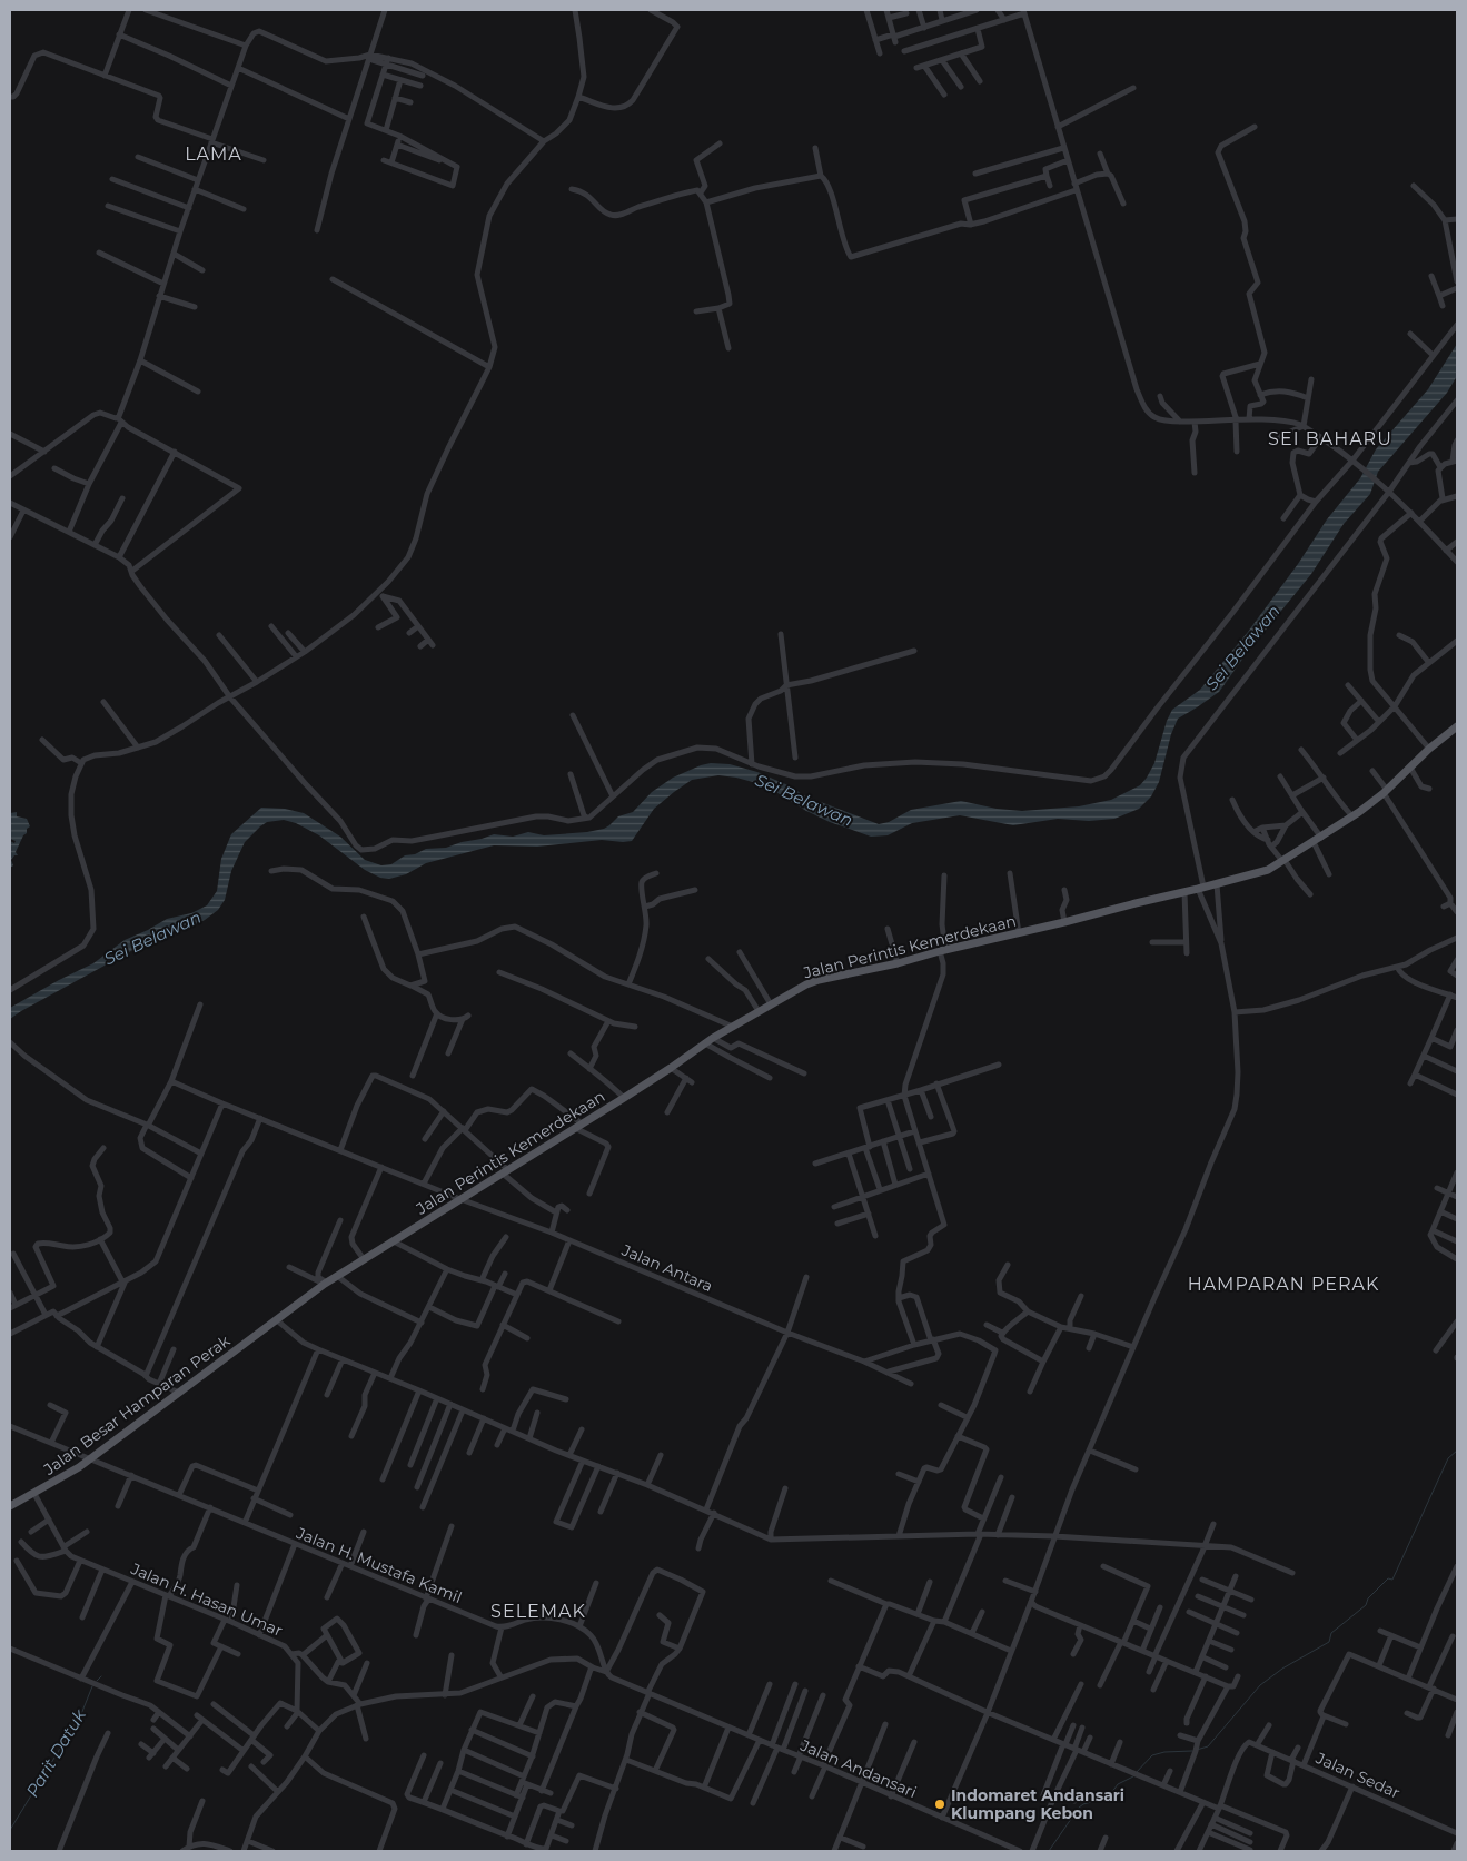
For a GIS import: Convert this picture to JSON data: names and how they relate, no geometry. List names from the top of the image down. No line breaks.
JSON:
{"streets":{"main road":["Jalan Perintis Kemerdekaan","Jalan Besar Hamparan Perak"],"street":["Jalan Antara","Jalan H. Mustafa Kamil","Jalan H. Hasan Umar","Jalan Andansari","Jalan Sedar"]},"crossings":[["Jalan Perintis Kemerdekaan","Jalan Antara"],["Jalan Perintis Kemerdekaan","Jalan Besar Hamparan Perak"],["Jalan Besar Hamparan Perak","Jalan H. Mustafa Kamil"],["Jalan Besar Hamparan Perak","Jalan H. Hasan Umar"]],"districts":["LAMA","SEI BAHARU","HAMPARAN PERAK","SELEMAK"],"water":["Sei Belawan","Parit Datuk"],"places":["Indomaret Andansari Klumpang Kebon"]}
